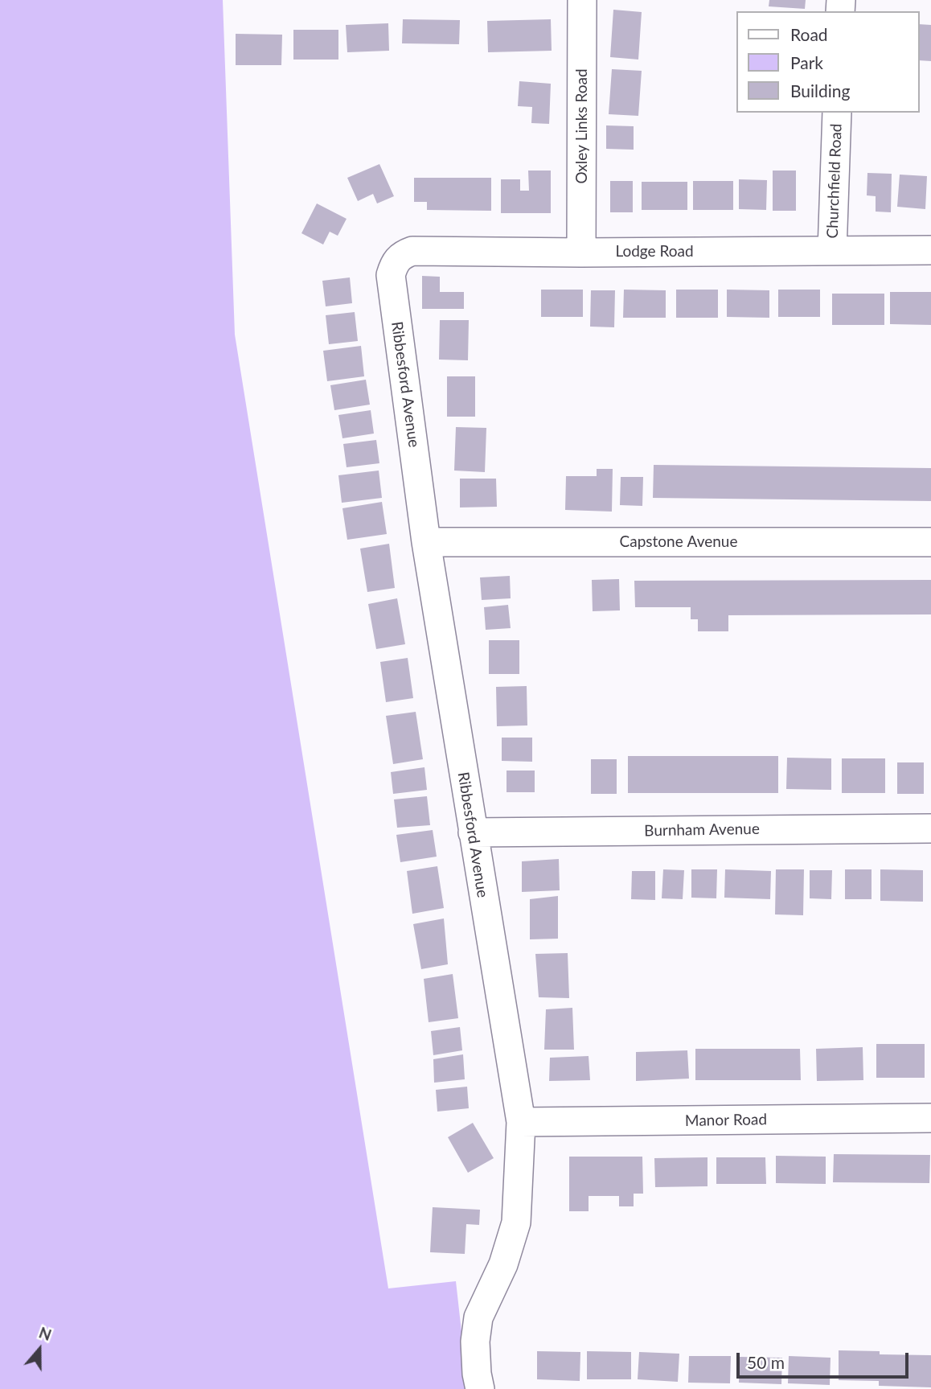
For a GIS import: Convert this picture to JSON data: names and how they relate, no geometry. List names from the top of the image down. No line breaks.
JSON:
{"streets":{"street":["Oxley Links Road","Churchfield Road","Lodge Road","Ribbesford Avenue","Capstone Avenue","Burnham Avenue","Manor Road"]},"crossings":[["Oxley Links Road","Lodge Road"],["Churchfield Road","Lodge Road"],["Lodge Road","Ribbesford Avenue"],["Ribbesford Avenue","Capstone Avenue"],["Ribbesford Avenue","Burnham Avenue"],["Ribbesford Avenue","Manor Road"]],"legend":["Road","Park","Building"],"scale_bar":"50 m","north":"top"}
